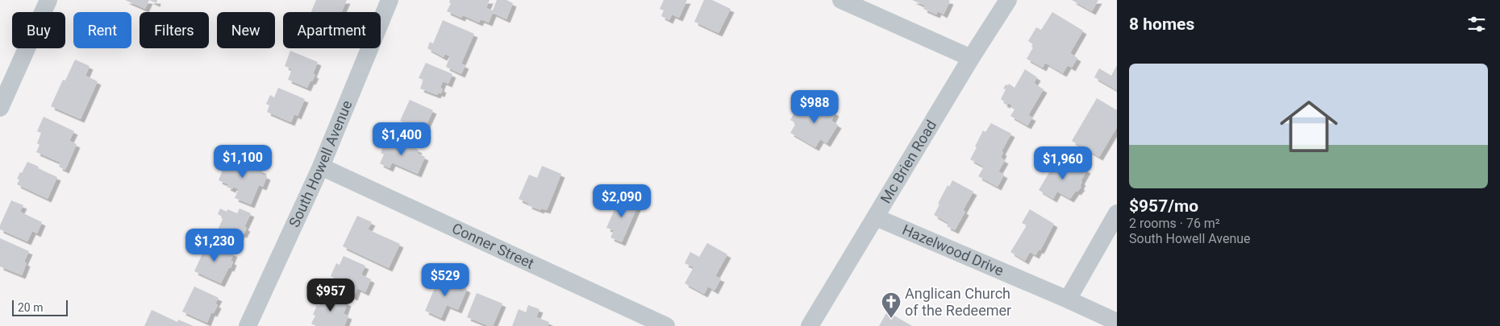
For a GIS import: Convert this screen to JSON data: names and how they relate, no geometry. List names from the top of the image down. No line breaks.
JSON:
{"streets":{"street":["Mc Brien Road","South Howell Avenue","Conner Street","Hazelwood Drive"]},"crossings":[["Mc Brien Road","Hazelwood Drive"],["South Howell Avenue","Conner Street"]],"places":{"church":["Anglican Church of the Redeemer"]},"scale_bar":"20 m","page":{"heading":"8 homes","chip":["Buy","Rent","Filters","New","Apartment"],"list":[{"name":"$957/mo","note":"2 rooms · 76 m² · South Howell Avenue"}],"price":["$988","$1,400","$1,100","$1,960","$2,090","$1,230","$529","$957"],"scale":"20 m"}}
